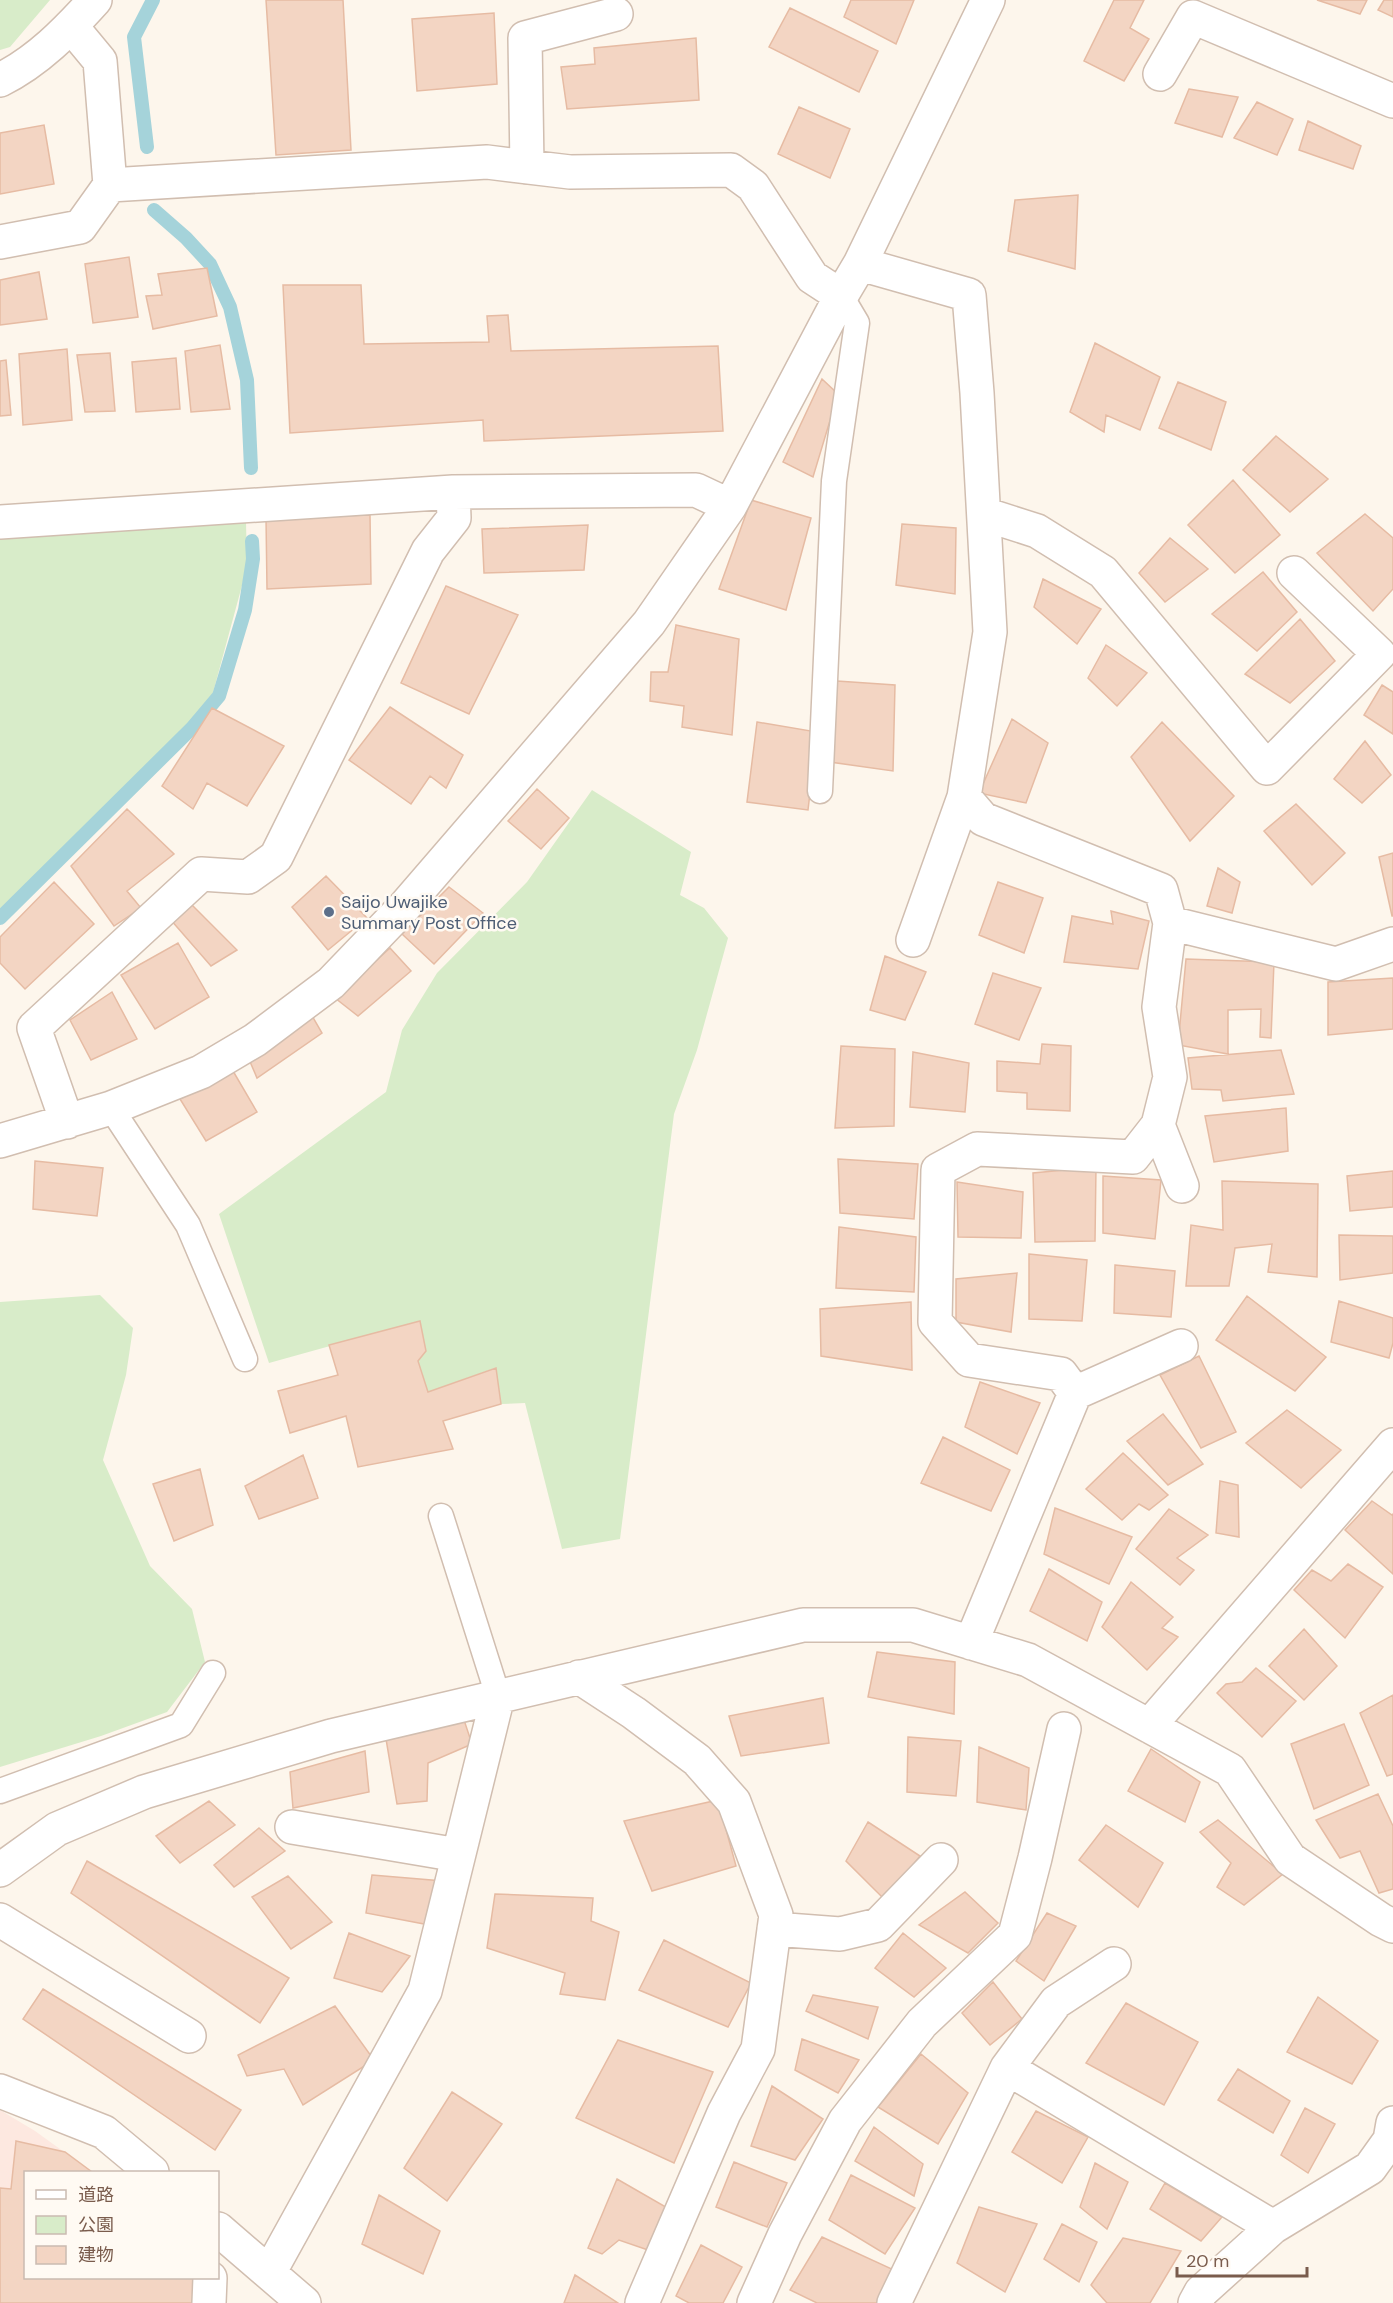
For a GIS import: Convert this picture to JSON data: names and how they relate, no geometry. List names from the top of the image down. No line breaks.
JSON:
{"places":["Saijo Uwajike Summary Post Office"],"legend":["道路","公園","建物"],"scale_bar":"20 m"}
